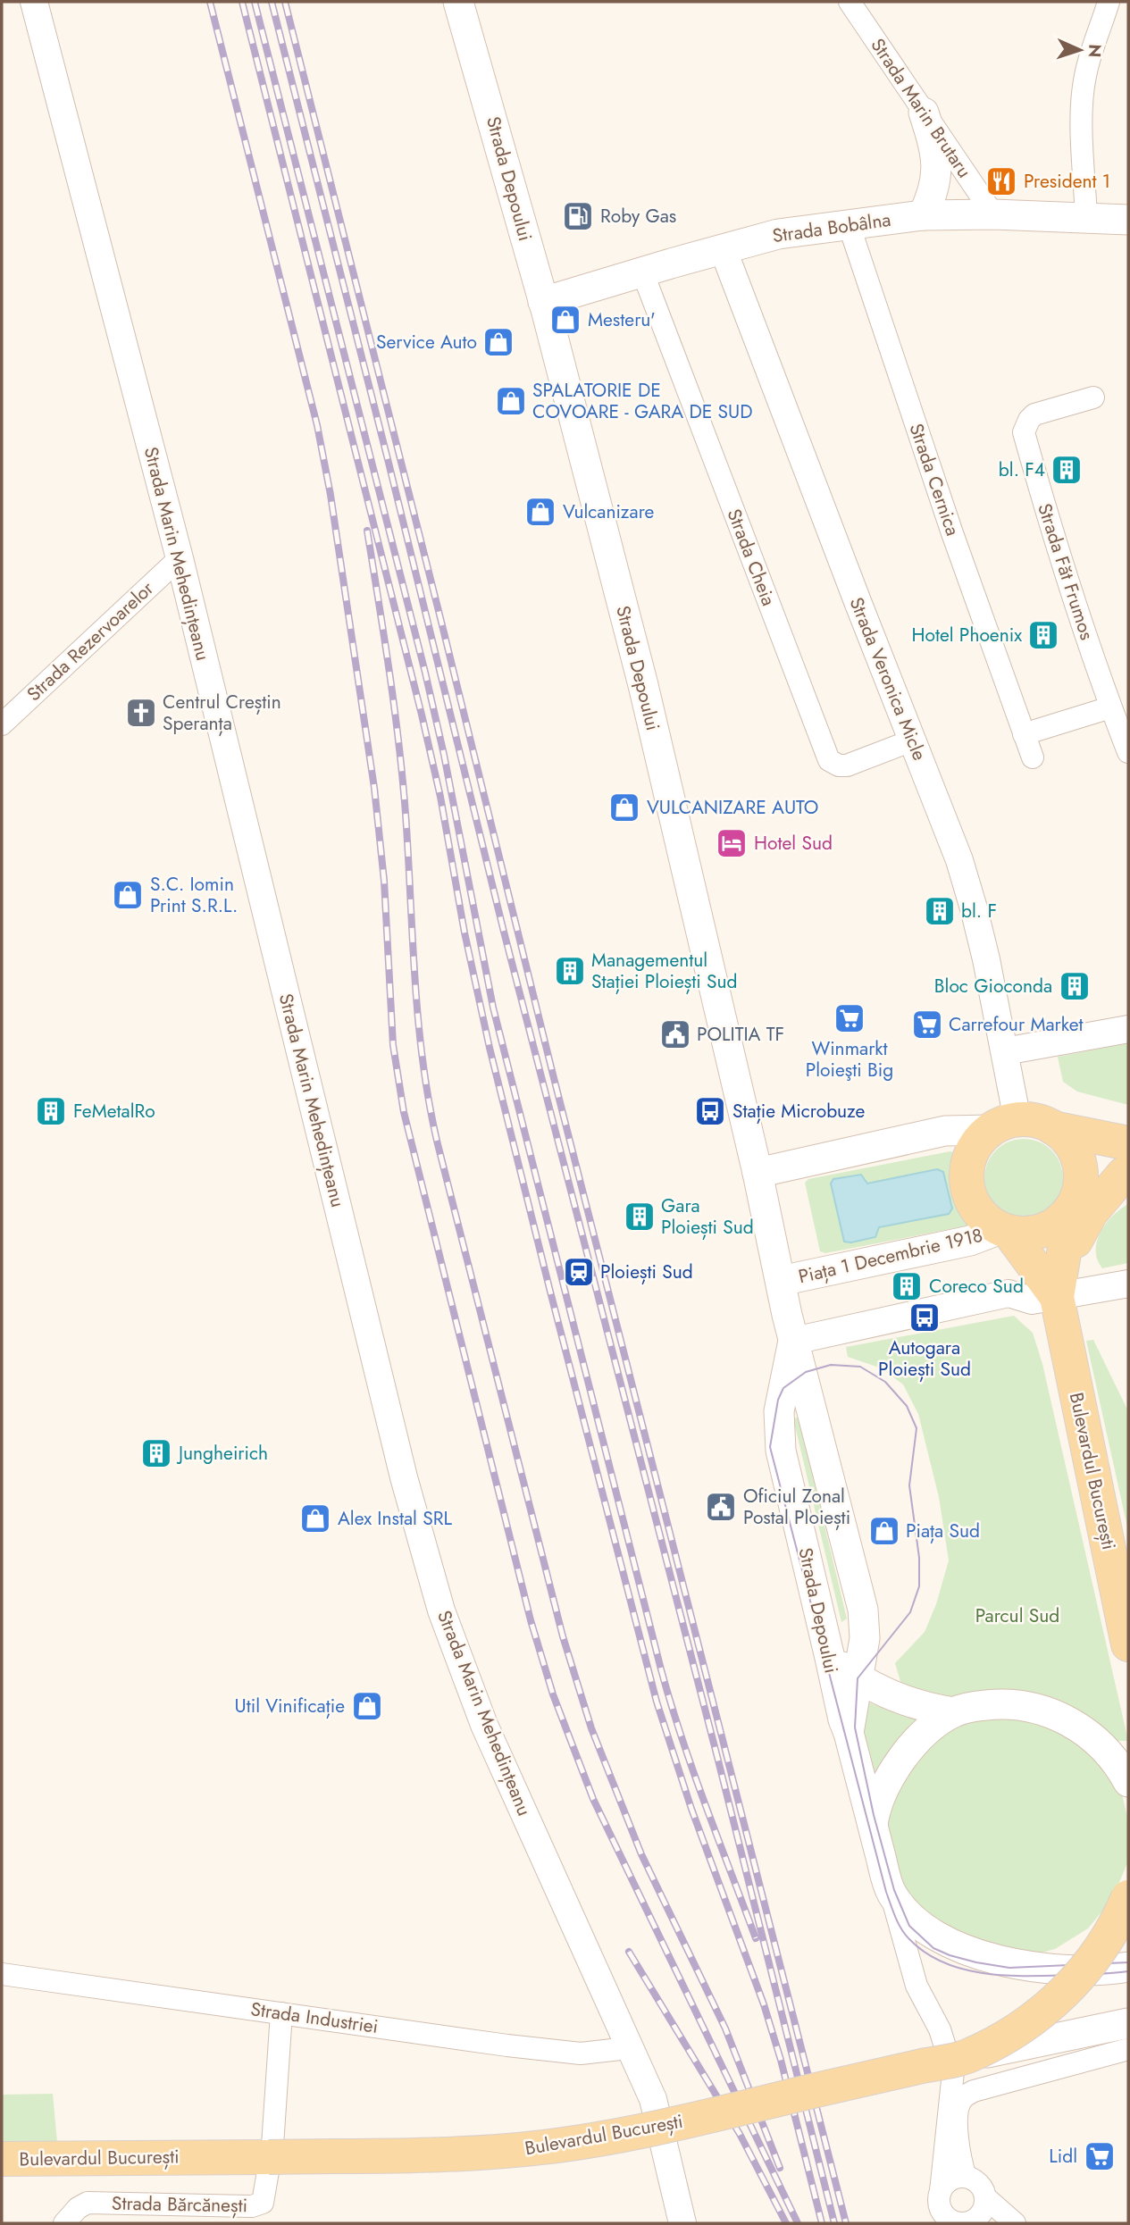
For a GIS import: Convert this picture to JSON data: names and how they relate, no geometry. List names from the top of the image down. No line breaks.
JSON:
{"streets":{"main road":["Strada Depoului","Strada Bobâlna","Piața 1 Decembrie 1918","Bulevardul București"],"street":["Strada Marin Brutaru","Strada Cernica","Strada Marin Mehedințeanu","Strada Cheia","Strada Făt Frumos","Strada Rezervoarelor","Strada Veronica Micle","Strada Industriei","Strada Bărcănești"]},"crossings":[["Strada Marin Brutaru","Strada Bobâlna"],["Strada Depoului","Strada Bobâlna"],["Strada Depoului","Piața 1 Decembrie 1918"],["Strada Bobâlna","Strada Cernica"],["Strada Bobâlna","Strada Cheia"],["Strada Bobâlna","Strada Veronica Micle"],["Strada Marin Mehedințeanu","Strada Rezervoarelor"],["Strada Marin Mehedințeanu","Strada Industriei"],["Strada Cheia","Strada Veronica Micle"],["Strada Veronica Micle","Piața 1 Decembrie 1918"],["Strada Veronica Micle","Bulevardul București"],["Piața 1 Decembrie 1918","Bulevardul București"],["Strada Industriei","Strada Bărcănești"]],"parks":["Parcul Sud"],"places":{"restaurant":["President 1"],"fuel station":["Roby Gas"],"shop":["Mesteru'","Service Auto","SPALATORIE DE COVOARE - GARA DE SUD","Vulcanizare","VULCANIZARE AUTO","S.C. Iomin Print S.R.L.","Alex Instal SRL","Piața Sud","Util Vinificație"],"building":["bl. F4","Hotel Phoenix","bl. F","Managementul Stației Ploiești Sud","Bloc Gioconda","FeMetalRo","Gara Ploiești Sud","Coreco Sud","Jungheirich"],"church":["Centrul Creștin Speranța"],"hotel":["Hotel Sud"],"supermarket":["Winmarkt Ploieşti Big","Carrefour Market","Lidl"],"public building":["POLITIA TF","Oficiul Zonal Postal Ploiești"],"bus stop":["Stație Microbuze","Autogara Ploiești Sud"],"station":["Ploiești Sud"]},"north":"right"}
